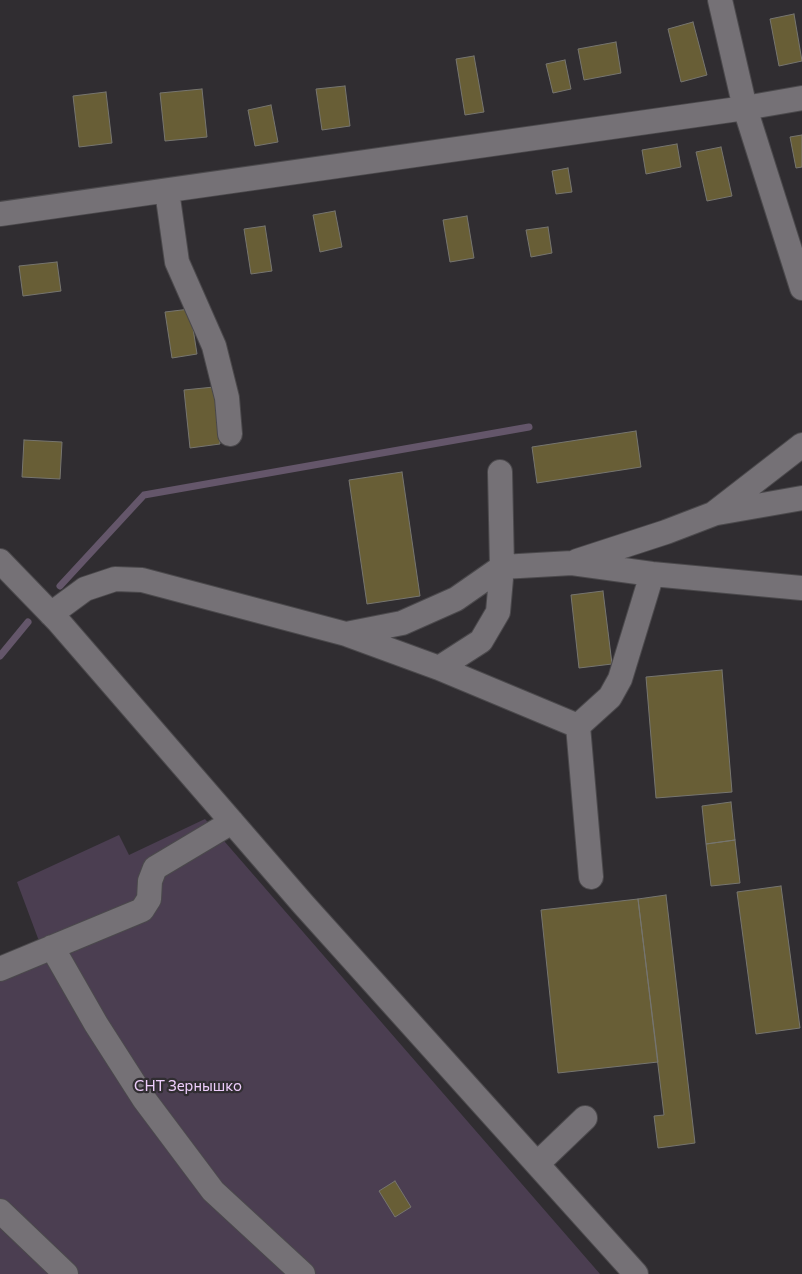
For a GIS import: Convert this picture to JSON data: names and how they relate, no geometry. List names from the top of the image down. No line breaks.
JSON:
{"parks":["СНТ Зернышко"]}
